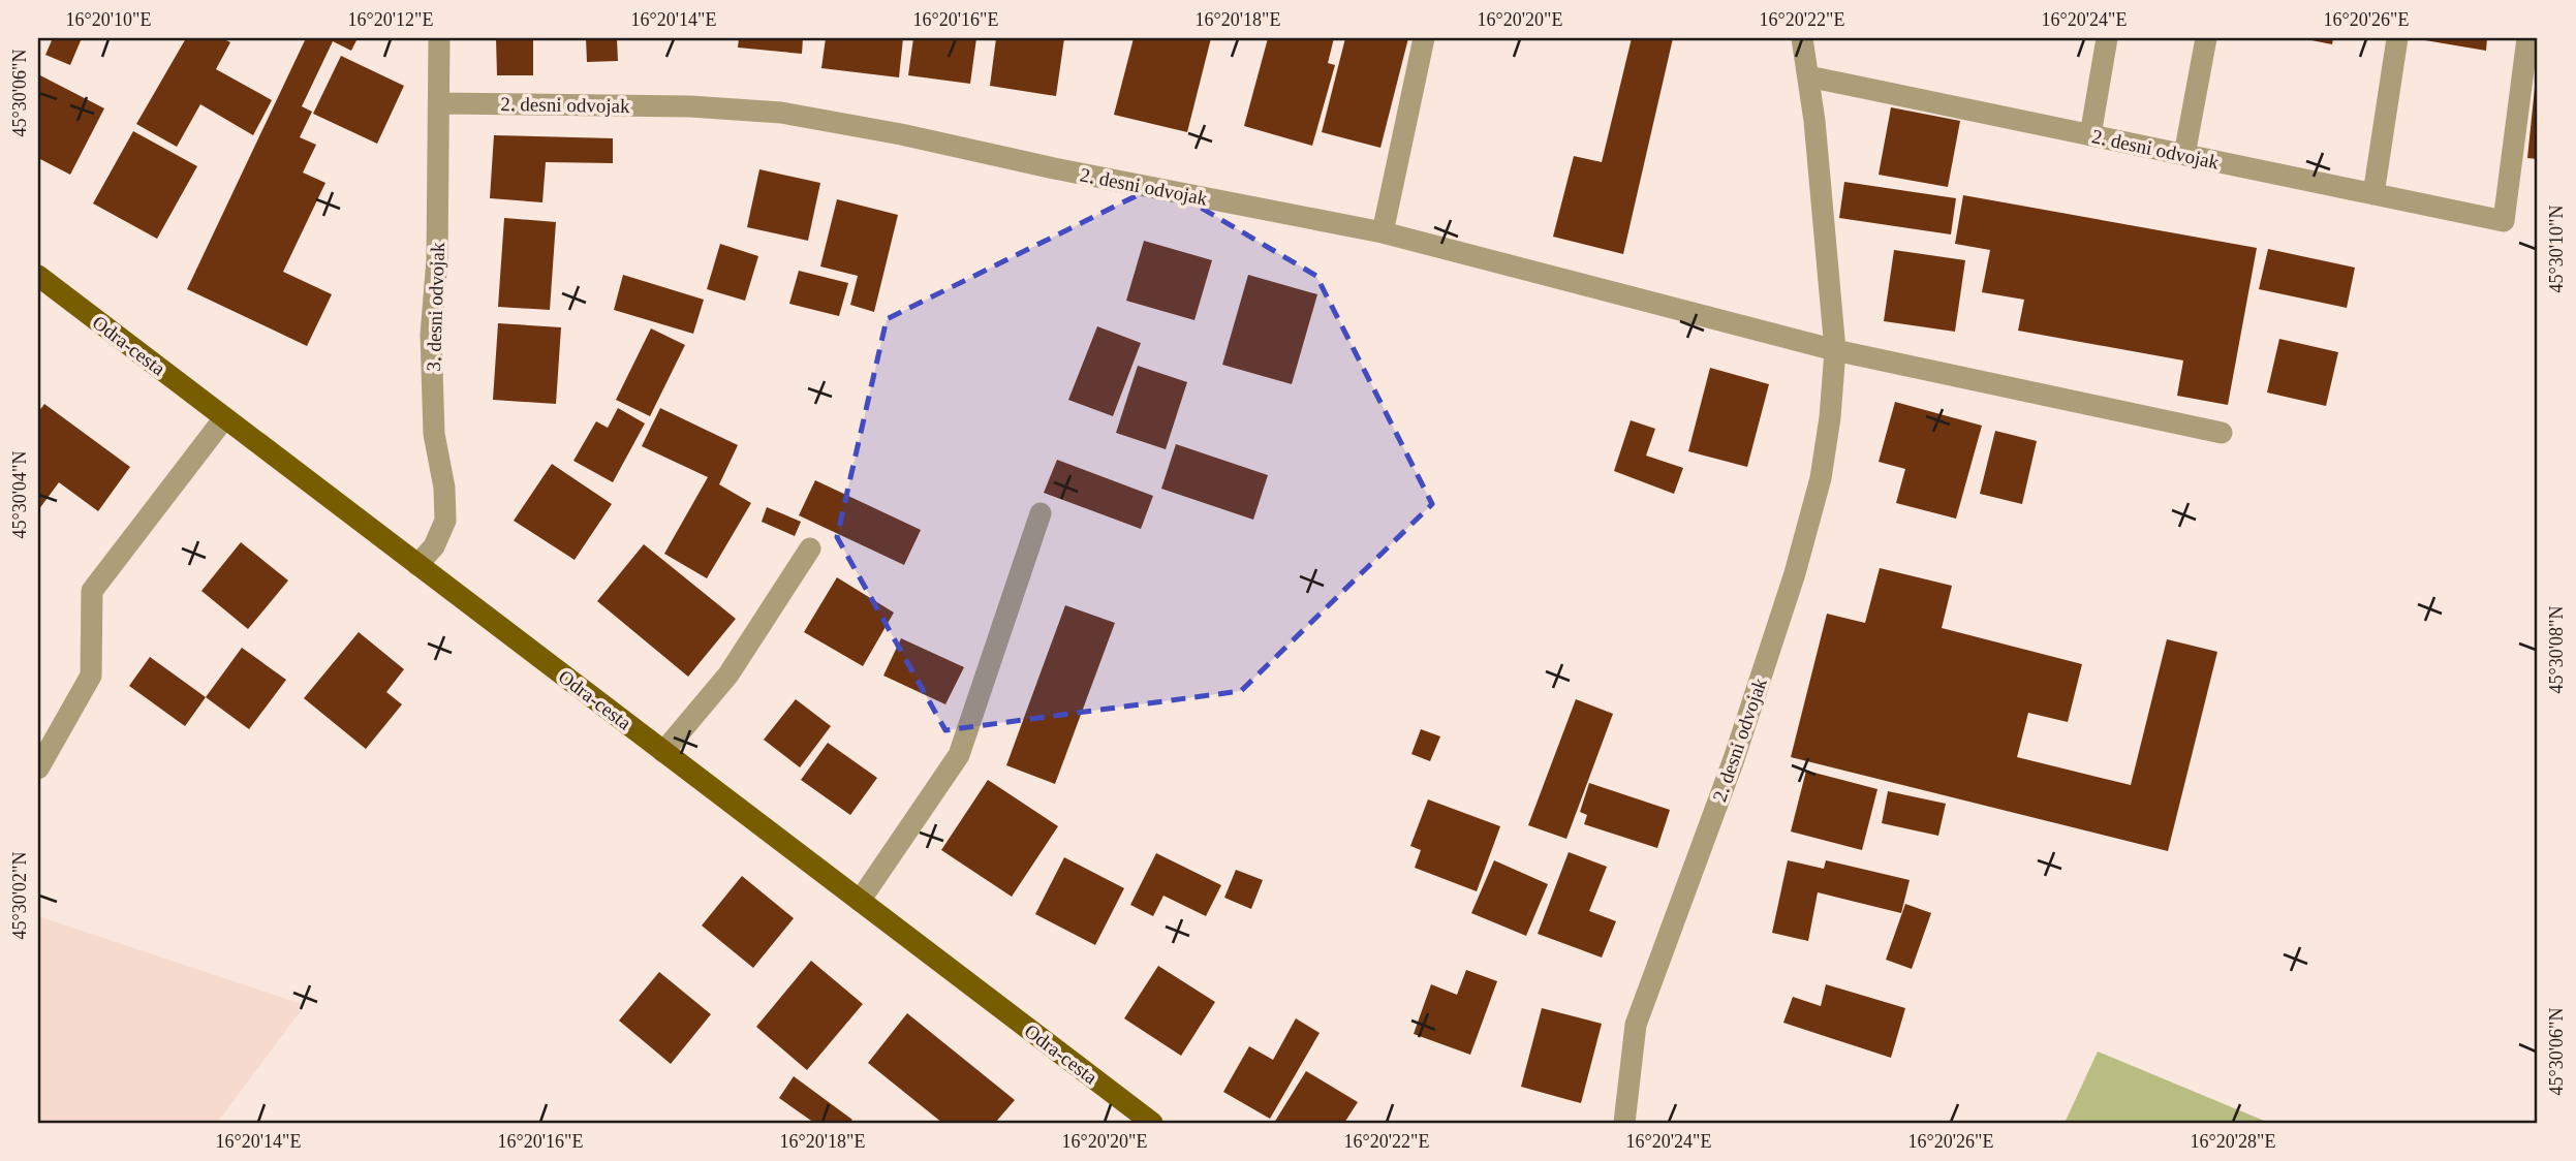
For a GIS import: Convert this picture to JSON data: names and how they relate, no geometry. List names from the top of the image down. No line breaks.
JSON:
{"streets":{"main road":["Odra-cesta"],"street":["2. desni odvojak","3. desni odvojak"]},"crossings":[["2. desni odvojak","3. desni odvojak"],["3. desni odvojak","Odra-cesta"]],"coordinates":["16°20'10\"E","16°20'12\"E","16°20'14\"E","16°20'16\"E","16°20'18\"E","16°20'20\"E","16°20'22\"E","16°20'24\"E","16°20'26\"E","45°30'06\"N","45°30'10\"N","45°30'04\"N","45°30'08\"N","45°30'02\"N","16°20'28\"E"]}
